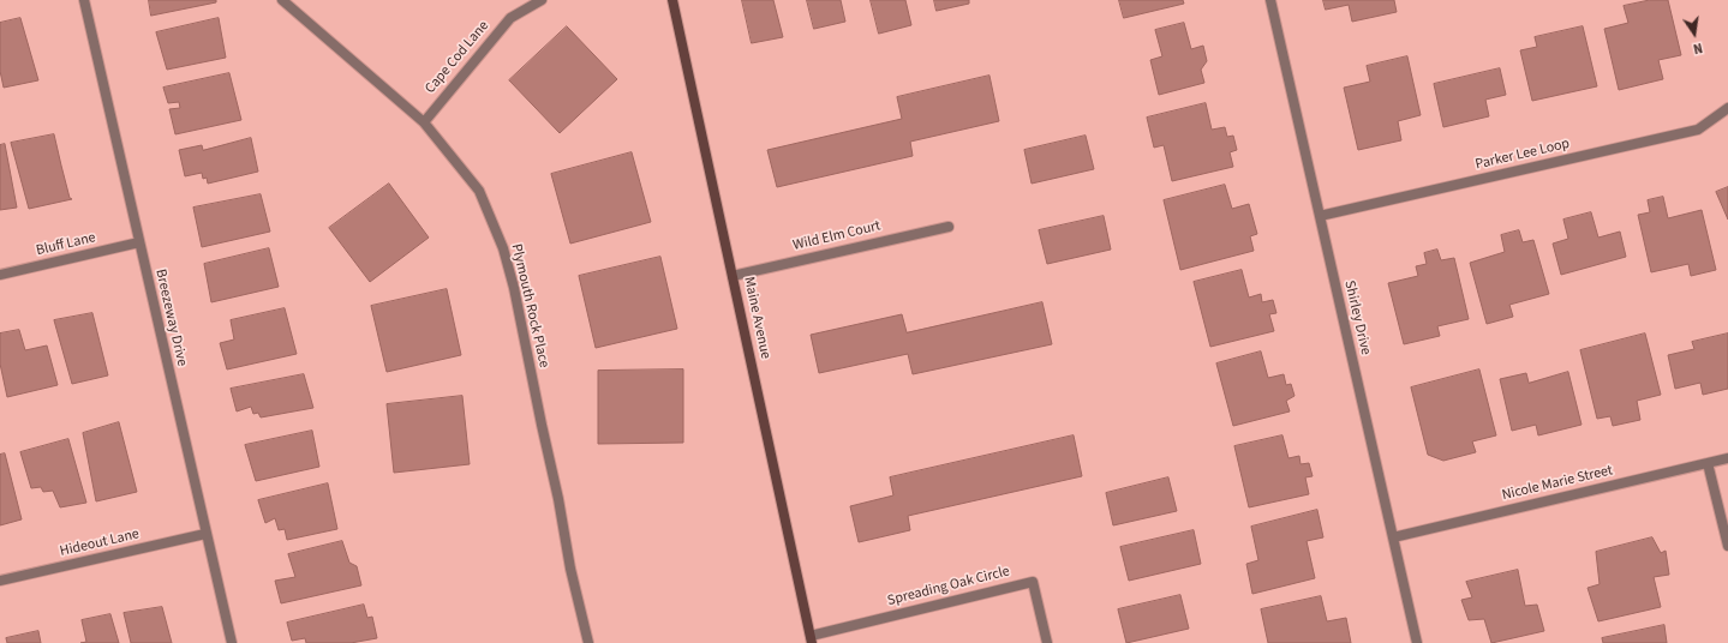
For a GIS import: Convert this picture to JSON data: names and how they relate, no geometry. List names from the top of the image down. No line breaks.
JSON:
{"streets":{"street":["Cape Cod Lane","Parker Lee Loop","Wild Elm Court","Bluff Lane","Plymouth Rock Place","Breezeway Drive","Maine Avenue","Shirley Drive","Nicole Marie Street","Hideout Lane","Spreading Oak Circle"]},"crossings":[["Cape Cod Lane","Plymouth Rock Place"],["Parker Lee Loop","Shirley Drive"],["Wild Elm Court","Maine Avenue"],["Bluff Lane","Breezeway Drive"],["Breezeway Drive","Hideout Lane"],["Maine Avenue","Spreading Oak Circle"],["Shirley Drive","Nicole Marie Street"]],"north":"bottom"}
